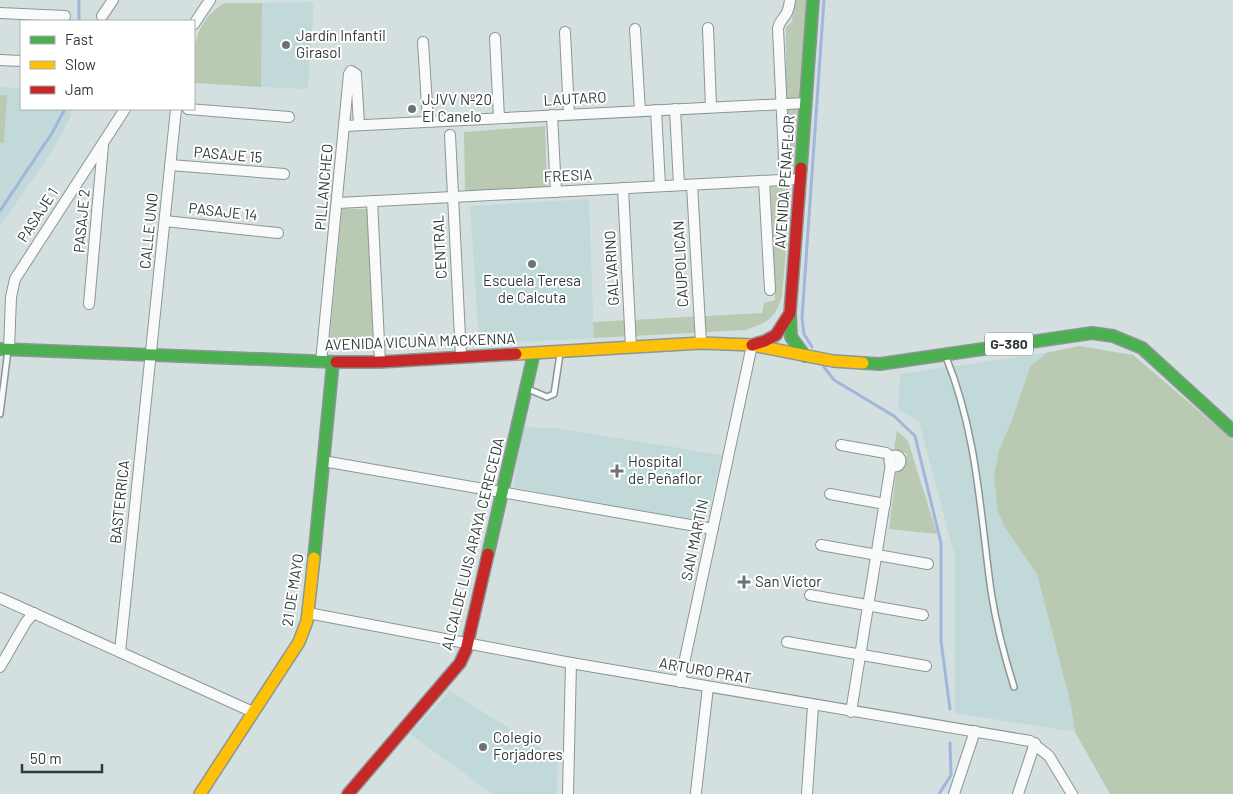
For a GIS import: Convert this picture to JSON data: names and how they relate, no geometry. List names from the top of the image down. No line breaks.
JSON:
{"streets":{"main road":["AVENIDA PEÑAFLOR","AVENIDA VICUÑA MACKENNA","G-380","ALCALDE LUIS ARAYA CERECEDA","21 DE MAYO"],"street":["LAUTARO","PASAJE 15","FRESIA","PILLANCHEO","PASAJE 14","PASAJE 1","PASAJE 2","CALLE UNO","CENTRAL","CAUPOLICAN","GALVARINO","BASTERRICA","SAN MARTÍN","ARTURO PRAT"]},"crossings":[["LAUTARO","AVENIDA PEÑAFLOR"],["LAUTARO","PILLANCHEO"],["PASAJE 15","CALLE UNO"],["FRESIA","AVENIDA PEÑAFLOR"],["FRESIA","PILLANCHEO"],["FRESIA","CENTRAL"],["FRESIA","CAUPOLICAN"],["FRESIA","GALVARINO"],["AVENIDA PEÑAFLOR","AVENIDA VICUÑA MACKENNA"],["AVENIDA PEÑAFLOR","G-380"],["AVENIDA PEÑAFLOR","SAN MARTÍN"],["PILLANCHEO","AVENIDA VICUÑA MACKENNA"],["PASAJE 14","CALLE UNO"],["PASAJE 1","PASAJE 2"],["PASAJE 1","AVENIDA VICUÑA MACKENNA"],["CALLE UNO","AVENIDA VICUÑA MACKENNA"],["CALLE UNO","BASTERRICA"],["CENTRAL","AVENIDA VICUÑA MACKENNA"],["CAUPOLICAN","AVENIDA VICUÑA MACKENNA"],["GALVARINO","AVENIDA VICUÑA MACKENNA"],["AVENIDA VICUÑA MACKENNA","G-380"],["AVENIDA VICUÑA MACKENNA","BASTERRICA"],["AVENIDA VICUÑA MACKENNA","SAN MARTÍN"],["AVENIDA VICUÑA MACKENNA","ALCALDE LUIS ARAYA CERECEDA"],["AVENIDA VICUÑA MACKENNA","21 DE MAYO"],["G-380","SAN MARTÍN"],["SAN MARTÍN","ARTURO PRAT"],["ALCALDE LUIS ARAYA CERECEDA","ARTURO PRAT"],["21 DE MAYO","ARTURO PRAT"]],"places":{"other":["Jardín Infantil Girasol","JJVV Nº20 El Canelo","Escuela Teresa de Calcuta","Colegio Forjadores"],"health":["Hospital de Peñaflor","San Victor"]},"legend":["Fast","Slow","Jam"],"scale_bar":"50 m"}
